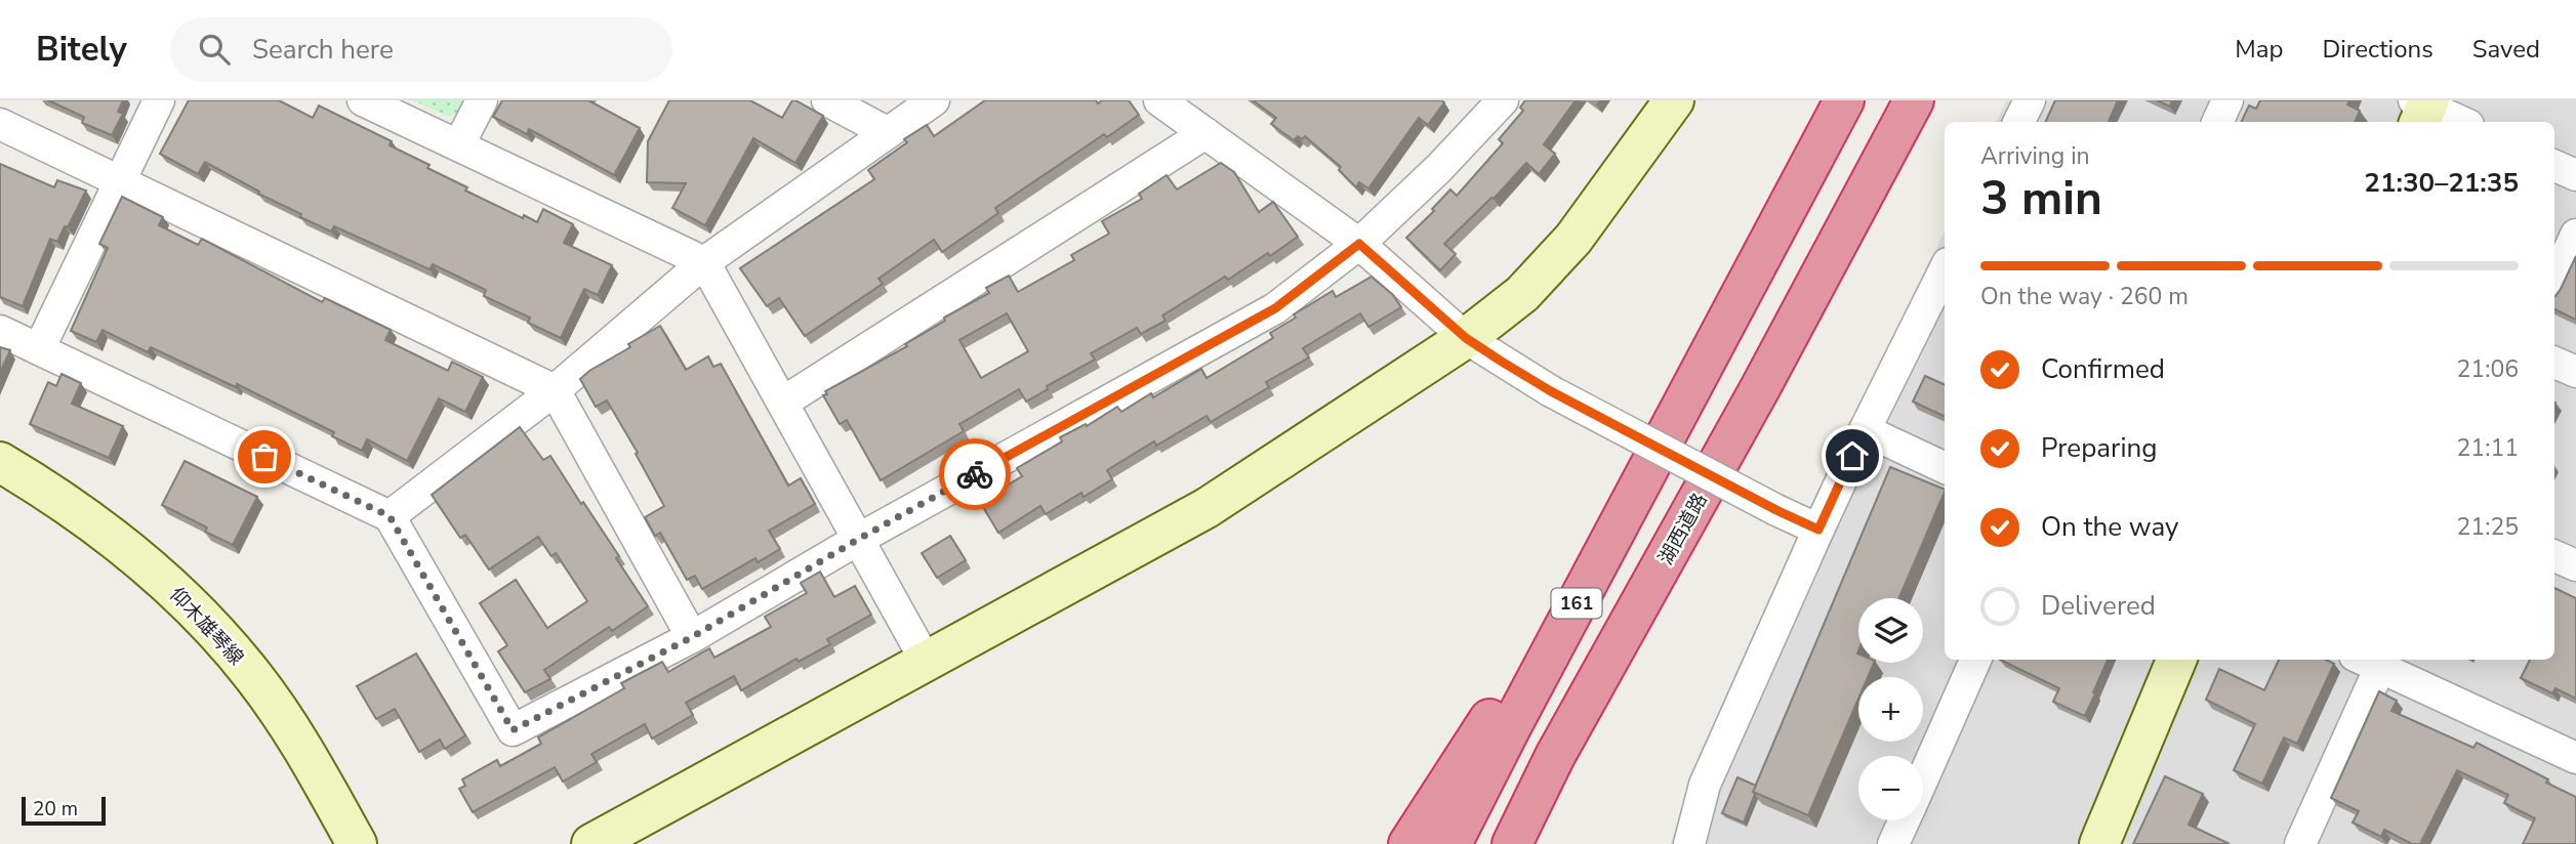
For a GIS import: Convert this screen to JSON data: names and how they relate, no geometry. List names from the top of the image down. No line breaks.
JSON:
{"streets":{"highway":["湖西道路","161"],"street":["仰木雄琴線"]},"scale_bar":"20 m","page":{"header":"Bitely","search":"Search here","nav":["Map","Directions","Saved"],"heading":["3 min","Arriving in","21:30–21:35"],"bar":"On the way · 260 m","list":[["Confirmed","21:06"],["Preparing","21:11"],["On the way","21:25"],"Delivered"],"map_buttons":["+","−"],"scale":"20 m"}}
